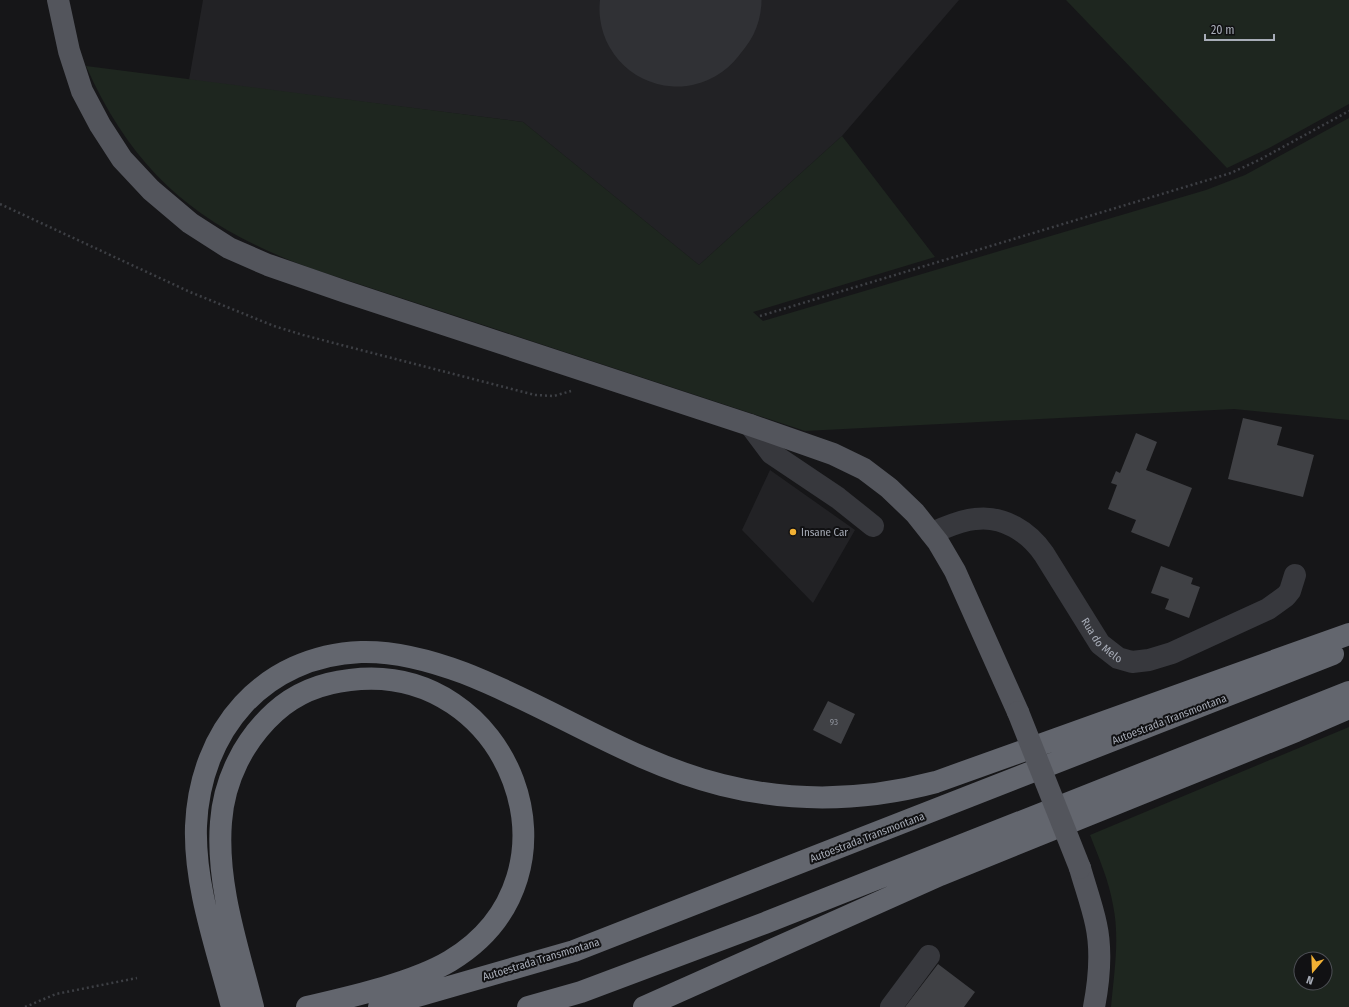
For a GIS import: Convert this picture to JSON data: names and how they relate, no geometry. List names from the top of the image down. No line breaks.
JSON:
{"streets":{"highway":["Autoestrada Transmontana"],"street":["Rua do Melo"]},"places":["Insane Car"],"house_numbers":["93"],"scale_bar":"20 m","north":"bottom"}
